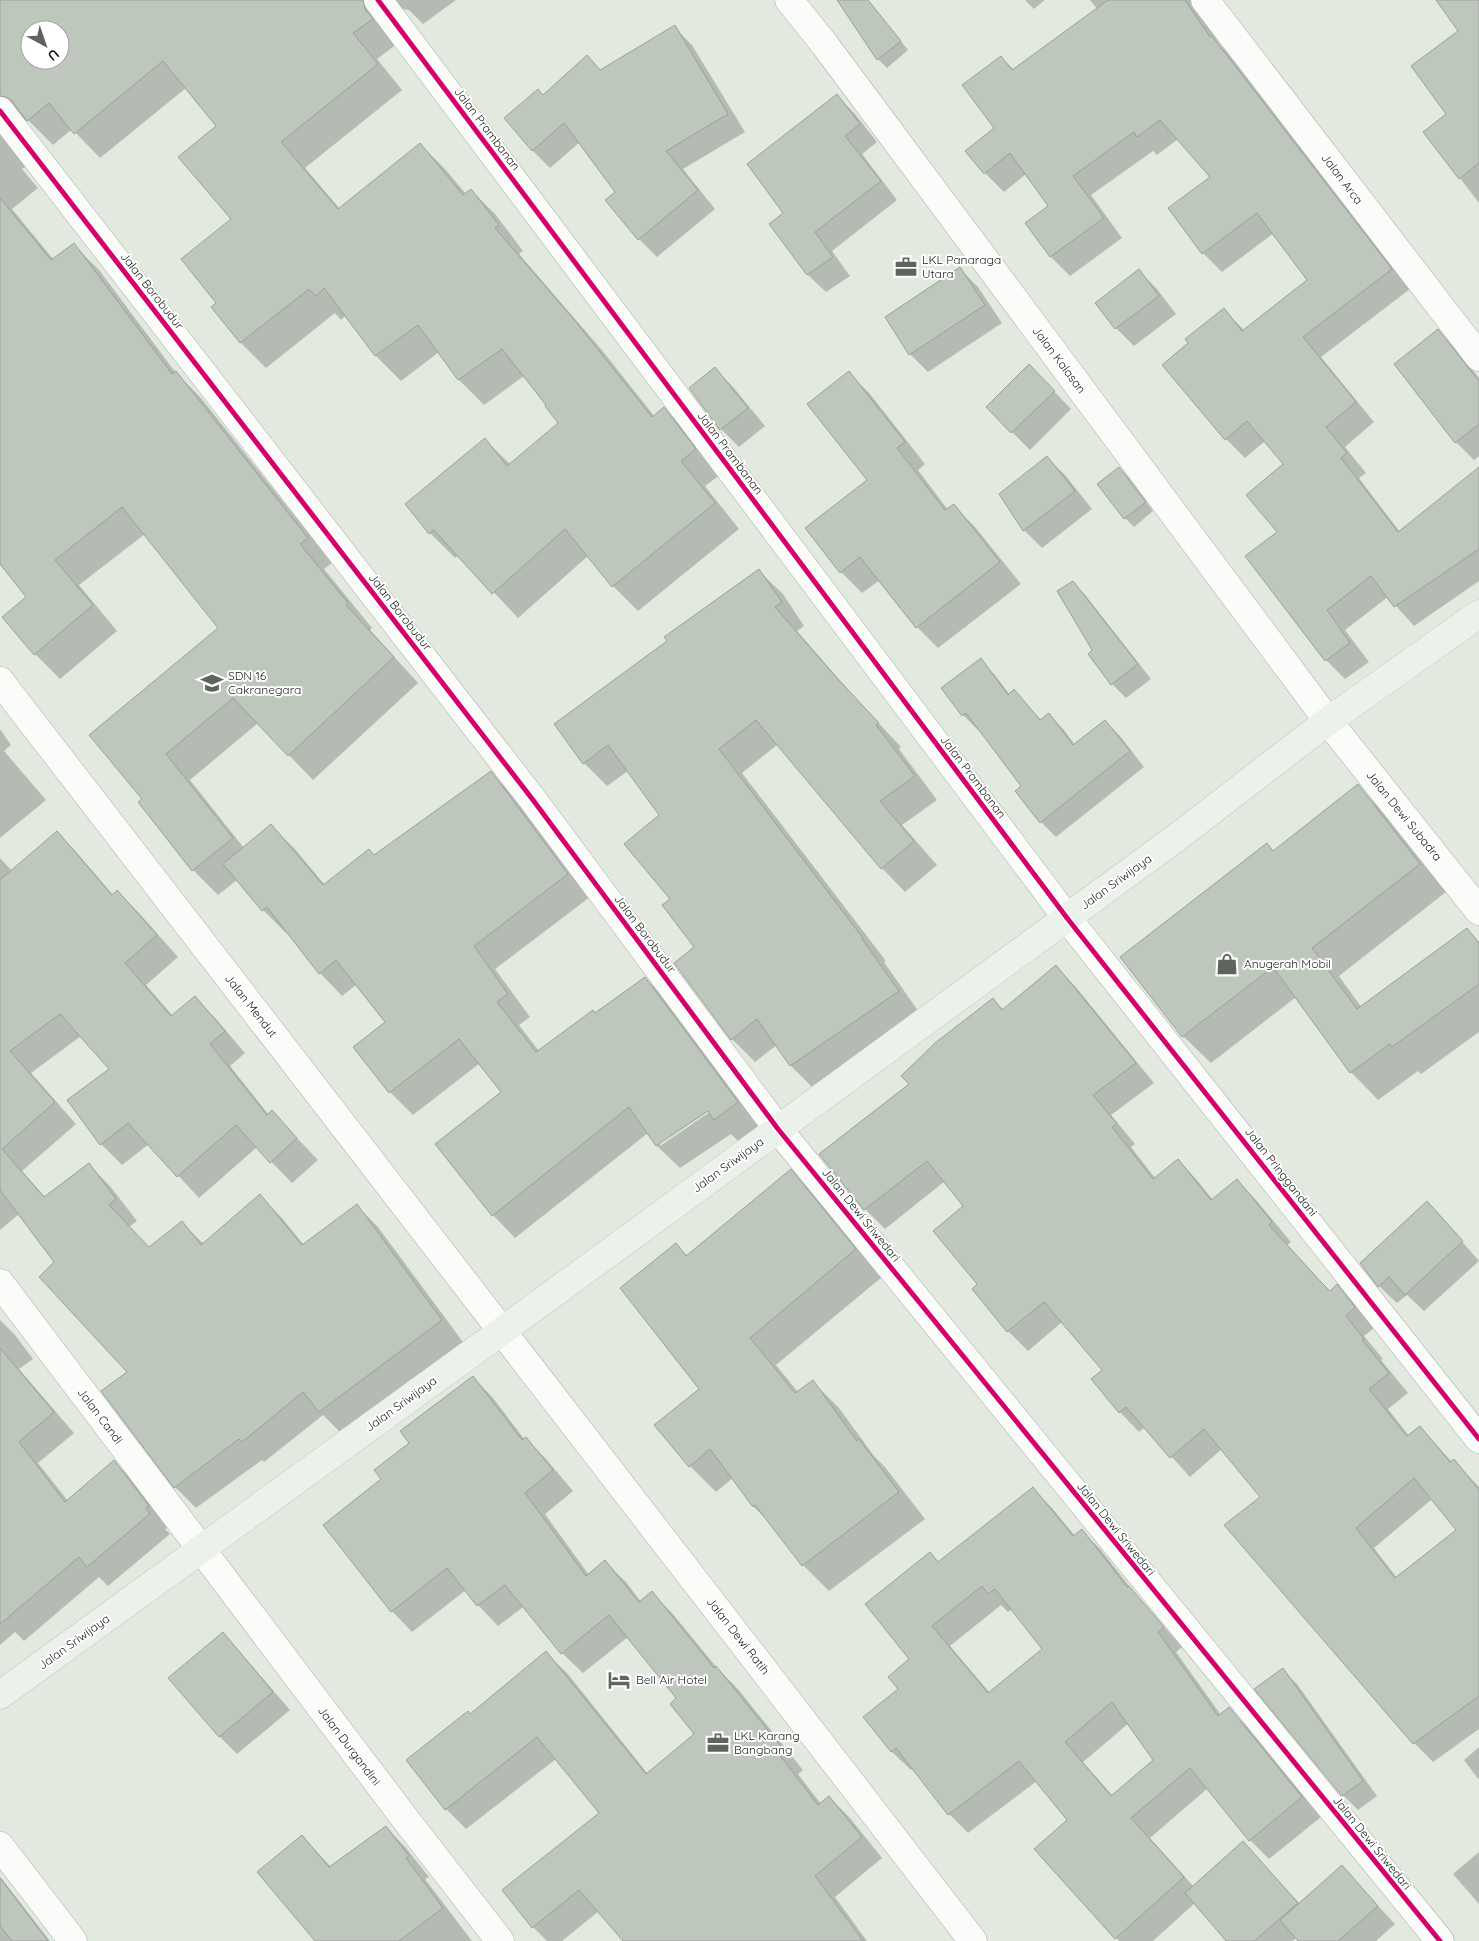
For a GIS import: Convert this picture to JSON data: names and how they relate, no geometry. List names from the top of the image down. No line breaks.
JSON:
{"streets":{"main road":["Jalan Sriwijaya"],"street":["Jalan Prambanan","Jalan Arca","Jalan Borobudur","Jalan Kalasan","Jalan Dewi Subadra","Jalan Mendut","Jalan Pringgandani","Jalan Dewi Sriwedari","Jalan Candi","Jalan Dewi Ratih","Jalan Durgandini"]},"crossings":[["Jalan Prambanan","Jalan Sriwijaya"],["Jalan Prambanan","Jalan Pringgandani"],["Jalan Borobudur","Jalan Sriwijaya"],["Jalan Borobudur","Jalan Dewi Sriwedari"],["Jalan Kalasan","Jalan Dewi Subadra"],["Jalan Kalasan","Jalan Sriwijaya"],["Jalan Dewi Subadra","Jalan Sriwijaya"],["Jalan Sriwijaya","Jalan Mendut"],["Jalan Sriwijaya","Jalan Pringgandani"],["Jalan Sriwijaya","Jalan Dewi Sriwedari"],["Jalan Sriwijaya","Jalan Candi"],["Jalan Sriwijaya","Jalan Dewi Ratih"],["Jalan Sriwijaya","Jalan Durgandini"],["Jalan Mendut","Jalan Dewi Ratih"],["Jalan Candi","Jalan Durgandini"]],"places":{"office":["LKL Panaraga Utara","LKL Karang Bangbang"],"school or university":["SDN 16 Cakranegara"],"shop":["Anugerah Mobil"],"hotel":["Bell Air Hotel"]},"north":"bottom right"}
